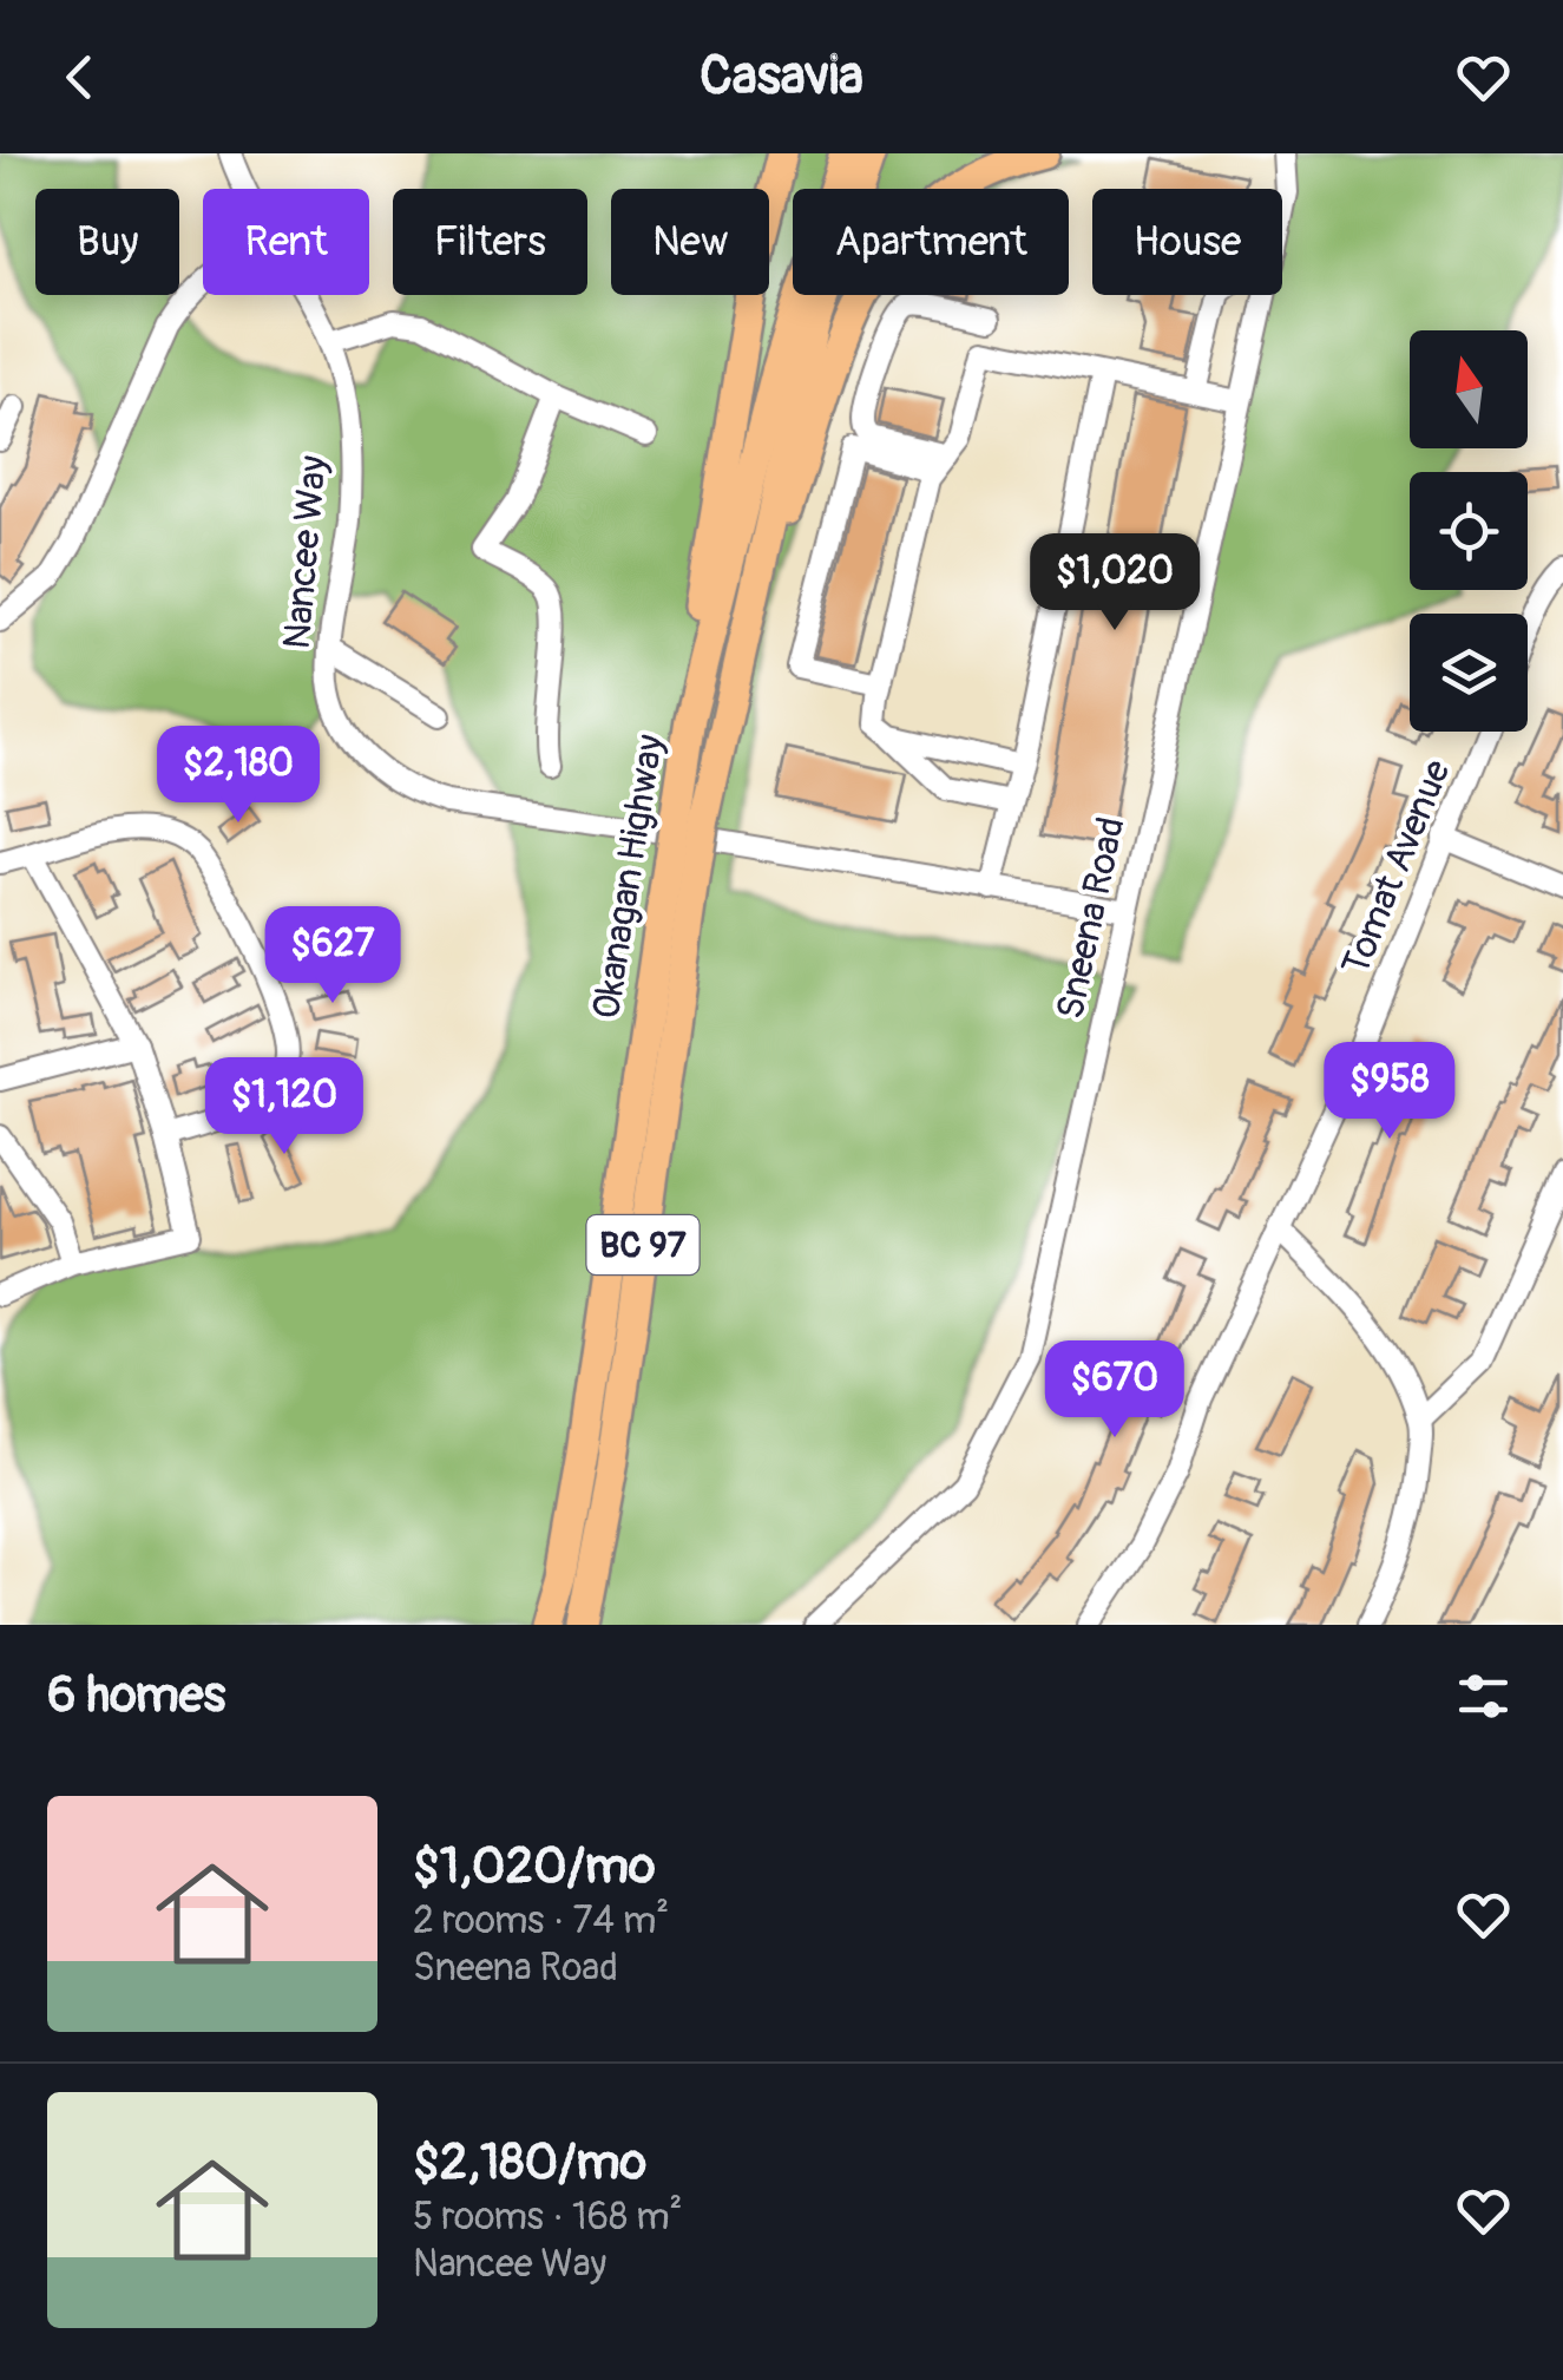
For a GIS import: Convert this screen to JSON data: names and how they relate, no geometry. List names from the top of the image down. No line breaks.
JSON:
{"streets":{"highway":["Okanagan Highway","BC 97"],"street":["Nancee Way","Tomat Avenue","Sneena Road"]},"crossings":[["Nancee Way","Sneena Road"]],"north":"top","page":{"header":"Casavia","chip":["Buy","Rent","Filters","New","Apartment","House"],"price":["$1,020","$2,180","$627","$958","$1,120","$670"],"heading":"6 homes","list":[{"name":"$1,020/mo","note":"2 rooms · 74 m² · Sneena Road"},{"name":"$2,180/mo","note":"5 rooms · 168 m² · Nancee Way"}]}}
